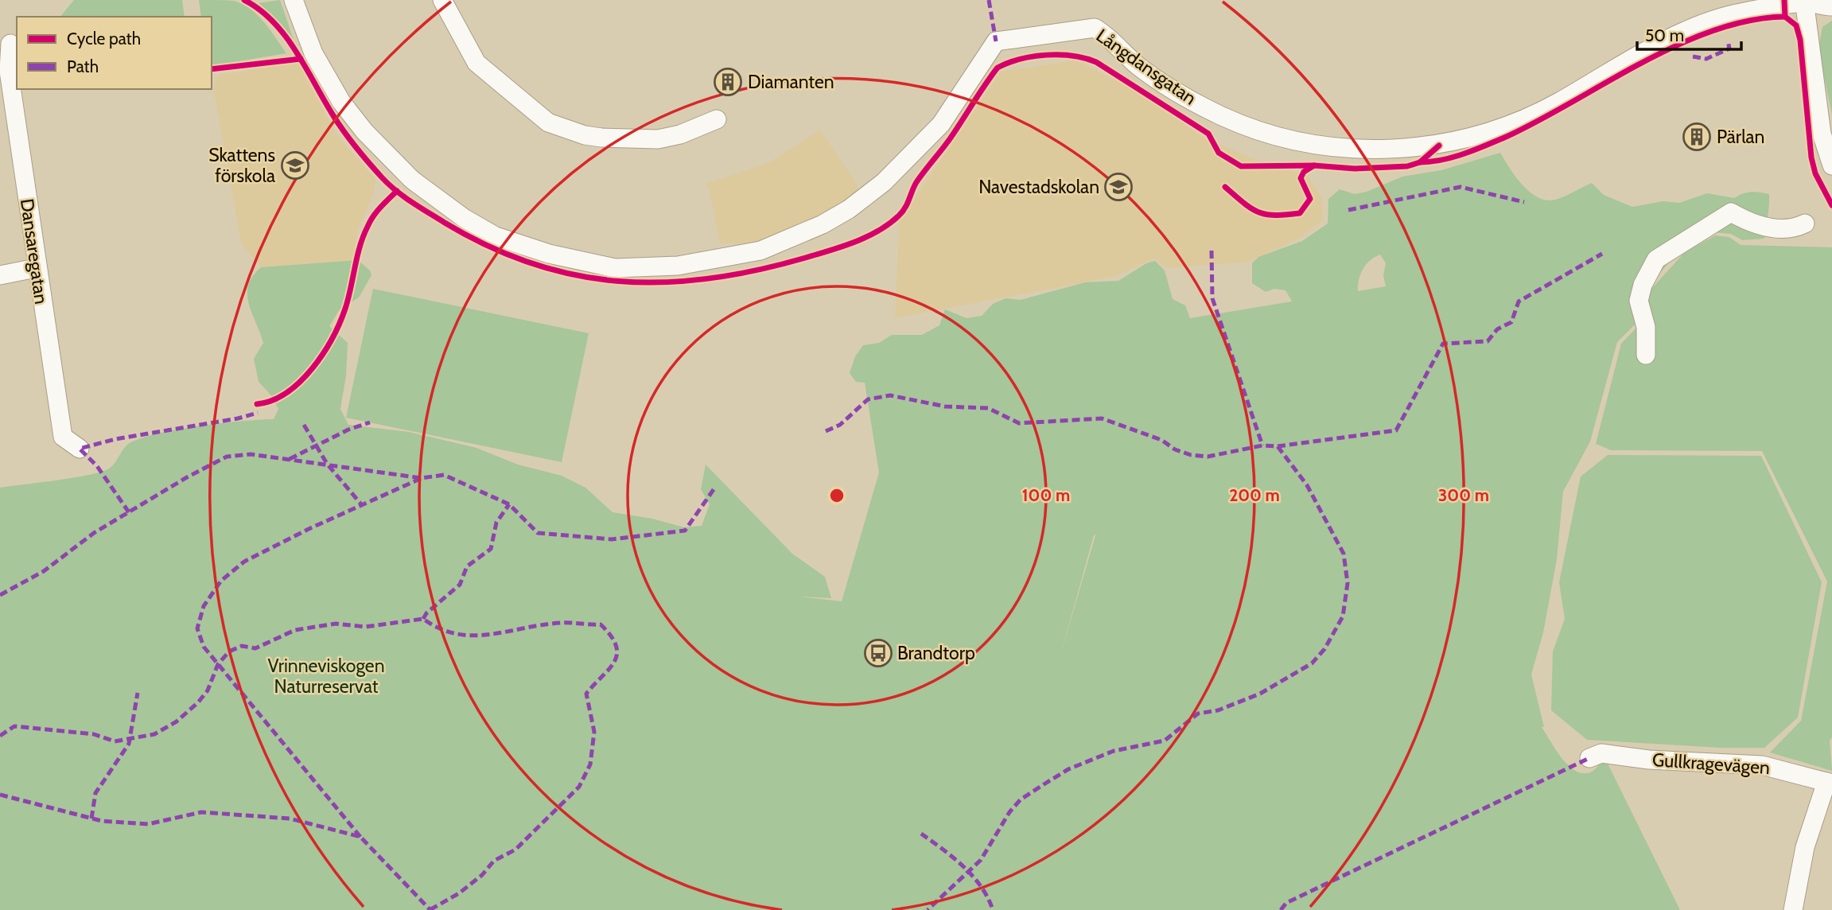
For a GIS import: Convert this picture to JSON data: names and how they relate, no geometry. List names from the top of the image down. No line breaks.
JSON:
{"streets":{"street":["Långdansgatan","Dansaregatan","Gullkragevägen"]},"parks":["Vrinneviskogen Naturreservat"],"places":{"building":["Diamanten","Pärlan"],"school or university":["Skattens förskola","Navestadskolan"],"bus stop":["Brandtorp"]},"legend":["Cycle path","Path"],"scale_bar":"50 m","rings":["100 m","200 m","300 m"]}
